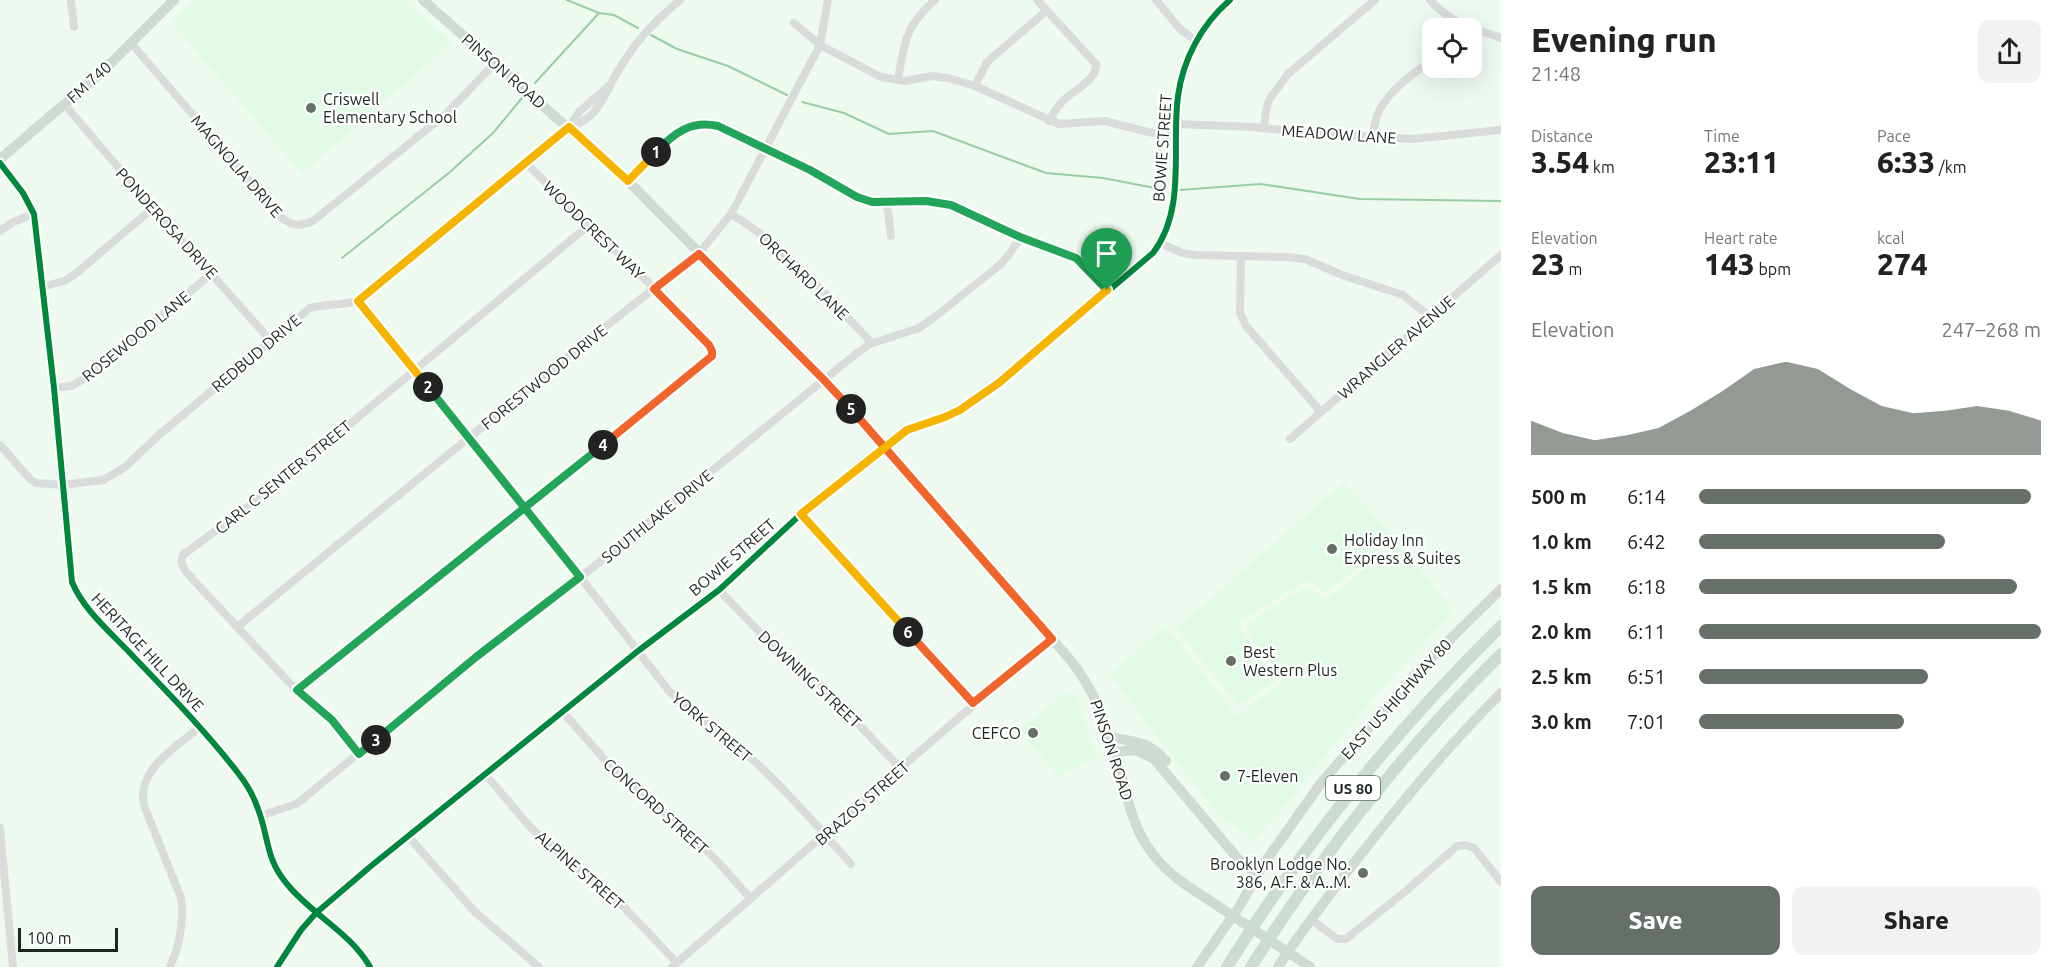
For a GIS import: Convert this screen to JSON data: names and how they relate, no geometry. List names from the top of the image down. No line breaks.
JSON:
{"streets":{"highway":["US 80"],"main road":["PINSON ROAD","FM 740","EAST US HIGHWAY 80"],"street":["MEADOW LANE","BOWIE STREET","MAGNOLIA DRIVE","PONDEROSA DRIVE","WOODCREST WAY","ORCHARD LANE","ROSEWOOD LANE","WRANGLER AVENUE","REDBUD DRIVE","FORESTWOOD DRIVE","CARL C SENTER STREET","SOUTHLAKE DRIVE","HERITAGE HILL DRIVE","DOWNING STREET","YORK STREET","BRAZOS STREET","CONCORD STREET","ALPINE STREET"]},"crossings":[["PINSON ROAD","BOWIE STREET"],["PINSON ROAD","MAGNOLIA DRIVE"],["PINSON ROAD","FORESTWOOD DRIVE"],["PINSON ROAD","SOUTHLAKE DRIVE"],["PINSON ROAD","BRAZOS STREET"],["FM 740","MAGNOLIA DRIVE"],["FM 740","PONDEROSA DRIVE"],["FM 740","HERITAGE HILL DRIVE"],["MEADOW LANE","BOWIE STREET"],["BOWIE STREET","HERITAGE HILL DRIVE"],["BOWIE STREET","DOWNING STREET"],["BOWIE STREET","YORK STREET"],["BOWIE STREET","CONCORD STREET"],["BOWIE STREET","ALPINE STREET"],["PONDEROSA DRIVE","ROSEWOOD LANE"],["PONDEROSA DRIVE","REDBUD DRIVE"],["WOODCREST WAY","FORESTWOOD DRIVE"],["WOODCREST WAY","CARL C SENTER STREET"],["WOODCREST WAY","YORK STREET"],["ORCHARD LANE","FORESTWOOD DRIVE"],["ORCHARD LANE","SOUTHLAKE DRIVE"],["ROSEWOOD LANE","HERITAGE HILL DRIVE"],["REDBUD DRIVE","HERITAGE HILL DRIVE"],["REDBUD DRIVE","YORK STREET"],["FORESTWOOD DRIVE","CARL C SENTER STREET"],["FORESTWOOD DRIVE","YORK STREET"],["CARL C SENTER STREET","SOUTHLAKE DRIVE"],["CARL C SENTER STREET","YORK STREET"],["SOUTHLAKE DRIVE","HERITAGE HILL DRIVE"],["SOUTHLAKE DRIVE","YORK STREET"],["DOWNING STREET","BRAZOS STREET"],["YORK STREET","BRAZOS STREET"],["BRAZOS STREET","CONCORD STREET"],["BRAZOS STREET","ALPINE STREET"]],"places":["Criswell Elementary School","Holiday Inn Express & Suites","Best Western Plus","CEFCO","7-Eleven","Brooklyn Lodge No. 386, A.F. & A..M."],"scale_bar":"100 m","page":{"heading":["Evening run","21:48"],"stats":[["Distance","3.54 km"],["Time","23:11"],["Pace","6:33 /km"],["Elevation","23 m"],["Heart rate","143 bpm"],["kcal","274"]],"pins":["1","2","5","4","6","3"],"chart":["Elevation","247–268 m"],"list":[{"name":"500 m","note":"6:14"},{"name":"1.0 km","note":"6:42"},{"name":"1.5 km","note":"6:18"},{"name":"2.0 km","note":"6:11"},{"name":"2.5 km","note":"6:51"},{"name":"3.0 km","note":"7:01"}],"buttons":["Save","Share"],"scale":"100 m"}}
